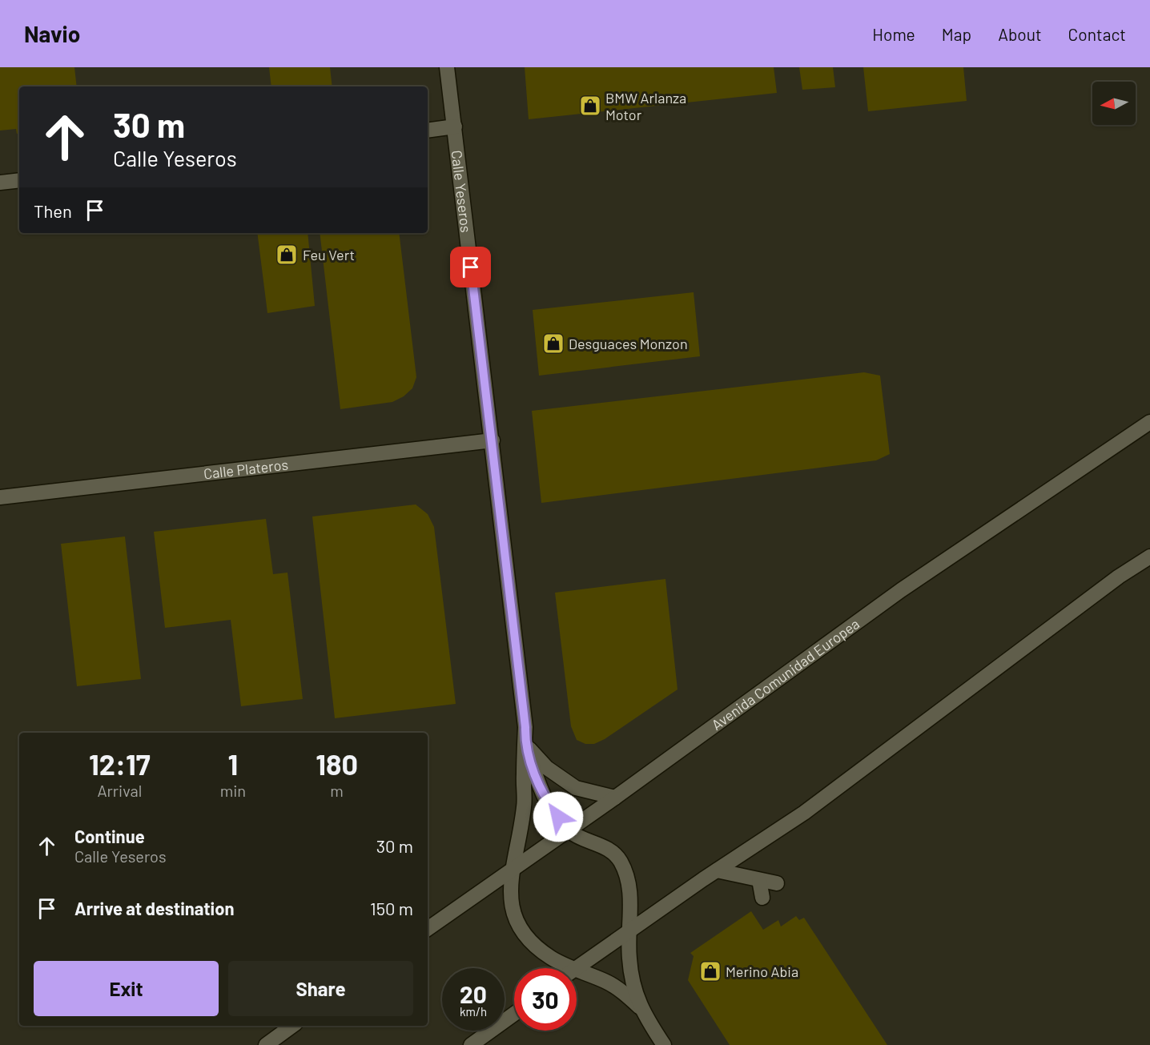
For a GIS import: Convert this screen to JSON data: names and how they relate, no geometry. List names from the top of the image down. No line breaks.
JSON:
{"streets":{"street":["Calle Yeseros","Calle Plateros","Avenida Comunidad Europea"]},"crossings":[["Calle Yeseros","Calle Plateros"],["Calle Yeseros","Avenida Comunidad Europea"]],"places":{"shop":["BMW Arlanza Motor","Feu Vert","Desguaces Monzon","Merino Abia"]},"north":"left","page":{"header":"Navio","nav":["Home","Map","About","Contact"],"turn":["30 m","Calle Yeseros"],"then":"Then","eta":["12:17","Arrival","1","min","180","m"],"list":[{"name":"Continue","note":"Calle Yeseros","value":"30 m"},{"name":"Arrive at destination","value":"150 m"}],"buttons":["Exit","Share"],"speed":"20 km/h","limit":"30"}}
